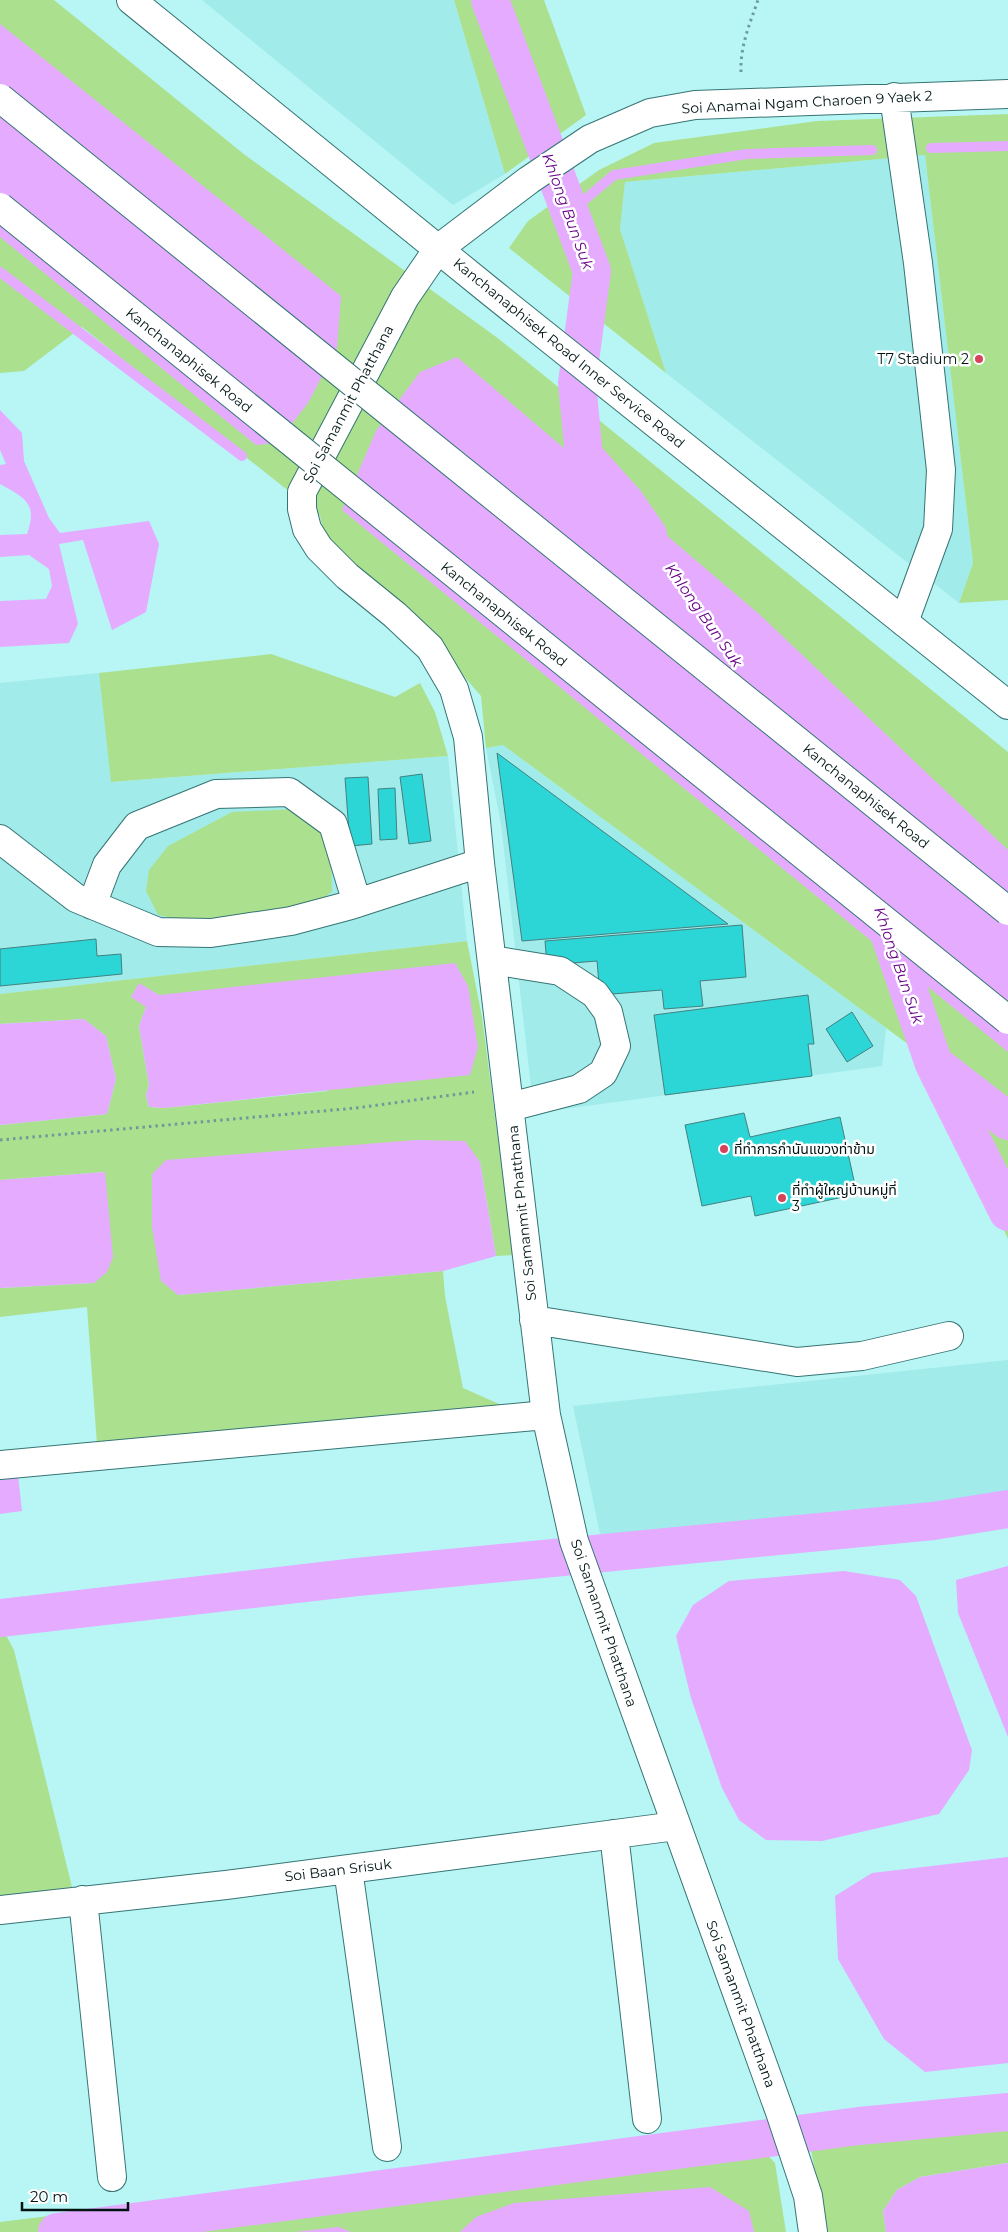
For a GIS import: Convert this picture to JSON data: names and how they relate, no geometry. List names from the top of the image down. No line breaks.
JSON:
{"streets":{"main road":["Soi Anamai Ngam Charoen 9 Yaek 2","Kanchanaphisek Road Inner Service Road","Kanchanaphisek Road","Soi Samanmit Phatthana","Soi Baan Srisuk"]},"crossings":[["Soi Anamai Ngam Charoen 9 Yaek 2","Kanchanaphisek Road Inner Service Road"],["Soi Anamai Ngam Charoen 9 Yaek 2","Soi Samanmit Phatthana"],["Kanchanaphisek Road Inner Service Road","Soi Samanmit Phatthana"],["Soi Samanmit Phatthana","Soi Baan Srisuk"]],"water":["Khlong Bun Suk"],"places":["T7 Stadium 2","ที่ทำการกำนันแขวงท่าข้าม","ที่ทำผู้ใหญ่บ้านหมู่ที่ 3"],"scale_bar":"20 m"}
